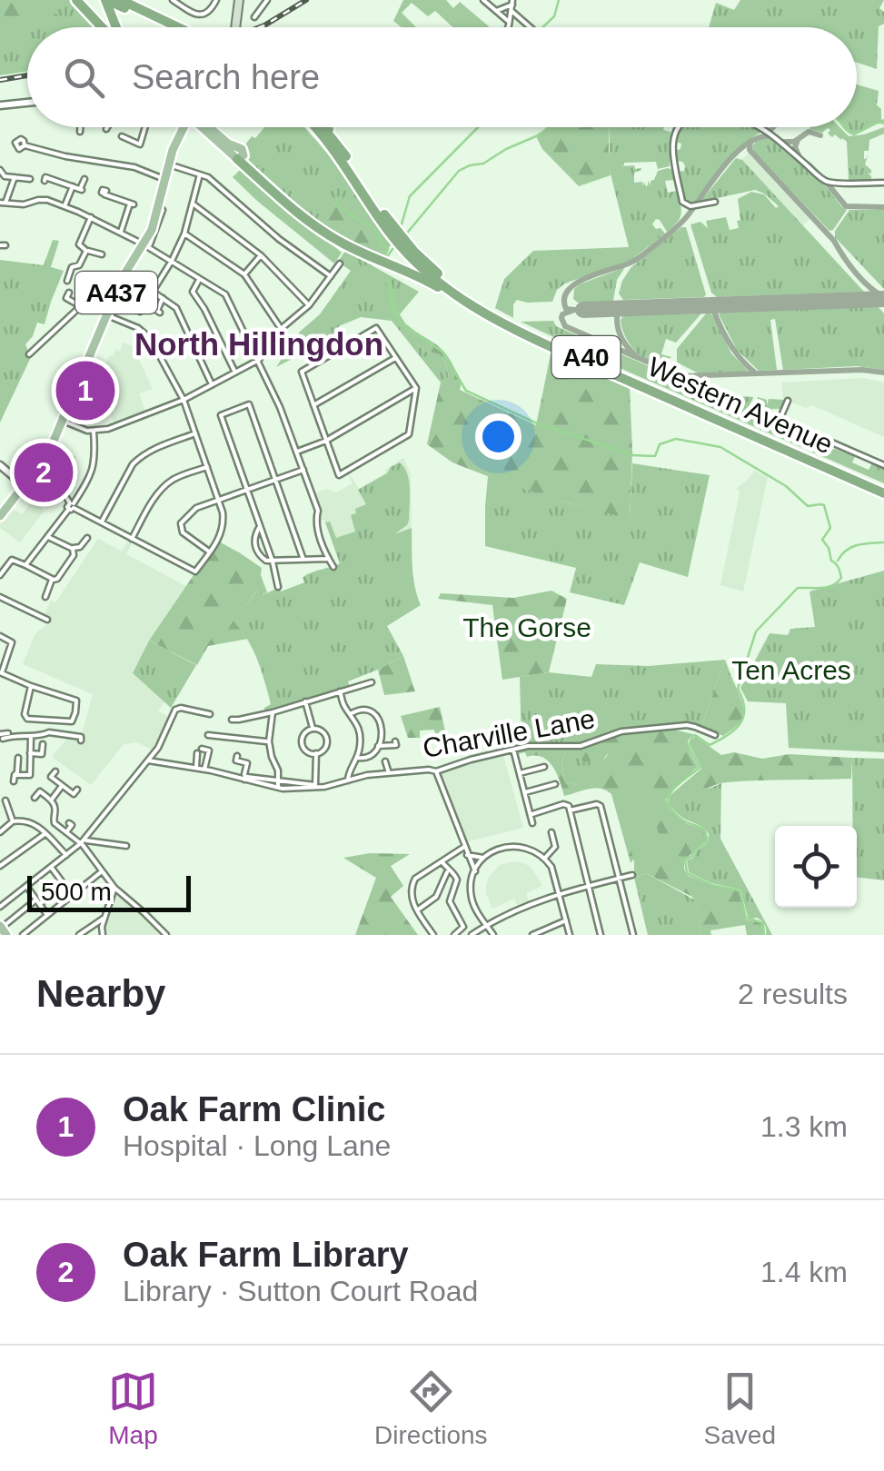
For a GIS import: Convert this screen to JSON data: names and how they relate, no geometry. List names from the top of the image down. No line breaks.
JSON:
{"streets":{"highway":["A40","Western Avenue"],"main road":["A437"],"street":["Charville Lane"]},"districts":["North Hillingdon"],"parks":["The Gorse","Ten Acres"],"scale_bar":"500 m","page":{"search":"Search here","pins":["1","2"],"scale":"500 m","heading":["Nearby","2 results"],"list":[{"mark":"1","name":"Oak Farm Clinic","note":"Hospital · Long Lane","value":"1.3 km"},{"mark":"2","name":"Oak Farm Library","note":"Library · Sutton Court Road","value":"1.4 km"}],"nav":["Map","Directions","Saved"]}}
